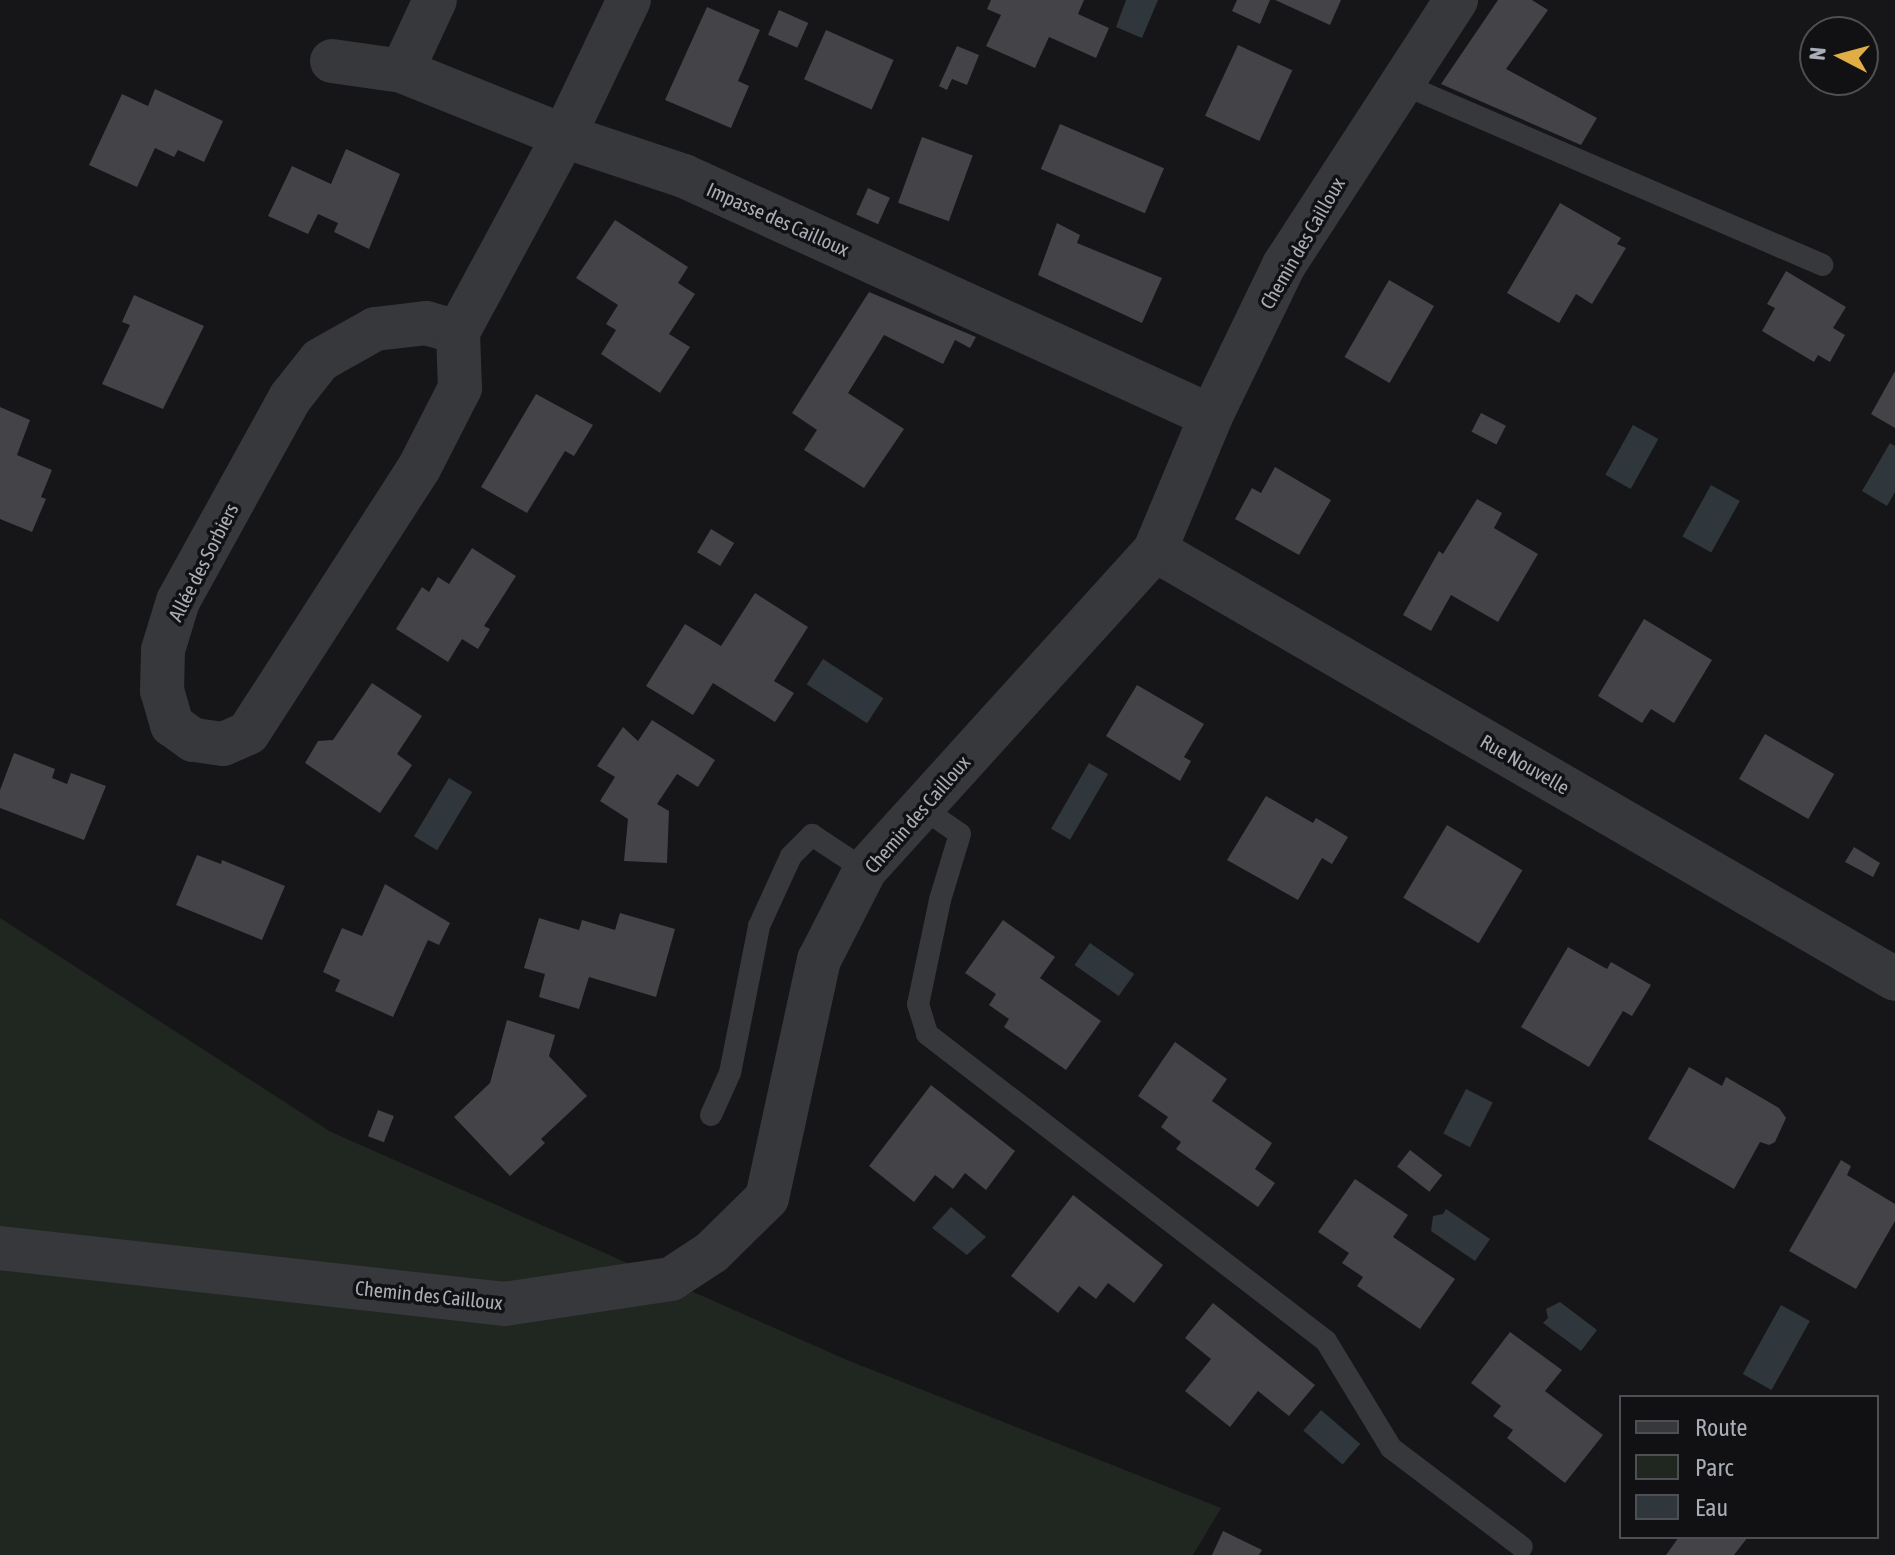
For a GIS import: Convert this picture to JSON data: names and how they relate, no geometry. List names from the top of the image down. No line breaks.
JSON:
{"streets":{"street":["Impasse des Cailloux","Chemin des Cailloux","Allée des Sorbiers","Rue Nouvelle"]},"crossings":[["Impasse des Cailloux","Chemin des Cailloux"],["Chemin des Cailloux","Rue Nouvelle"]],"legend":["Route","Parc","Eau"],"north":"left"}
